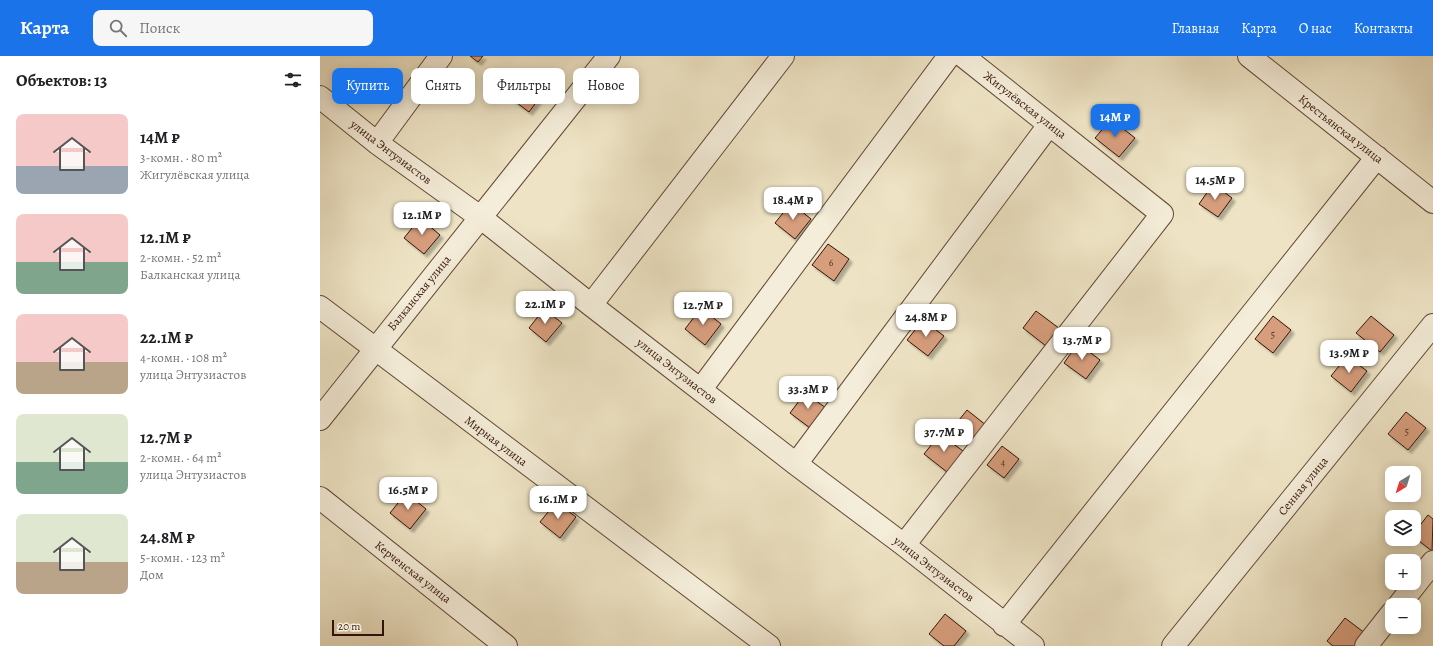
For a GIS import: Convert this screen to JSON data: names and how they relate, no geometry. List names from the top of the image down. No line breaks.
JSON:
{"streets":{"street":["Жигулёвская улица","Крестьянская улица","улица Энтузиастов","Балканская улица","Мирная улица","Сенная улица","Керченская улица"]},"crossings":[["Жигулёвская улица","улица Энтузиастов"],["улица Энтузиастов","Балканская улица"],["Балканская улица","Мирная улица"]],"house_numbers":["6","5","5","4"],"scale_bar":"20 m","north":"bottom left","page":{"header":"Карта","search":"Поиск","nav":["Главная","Карта","О нас","Контакты"],"heading":"Объектов: 13","chip":["Купить","Снять","Фильтры","Новое"],"list":[{"name":"14M ₽","note":"3-комн. · 80 m² · Жигулёвская улица"},{"name":"12.1M ₽","note":"2-комн. · 52 m² · Балканская улица"},{"name":"22.1M ₽","note":"4-комн. · 108 m² · улица Энтузиастов"},{"name":"12.7M ₽","note":"2-комн. · 64 m² · улица Энтузиастов"},{"name":"24.8M ₽","note":"5-комн. · 123 m² · Дом"}],"price":["14M ₽","14.5M ₽","18.4M ₽","12.1M ₽","22.1M ₽","12.7M ₽","24.8M ₽","13.7M ₽","13.9M ₽","33.3M ₽","37.7M ₽","16.5M ₽","16.1M ₽"],"map_buttons":["+","−"],"scale":"20 m"}}
